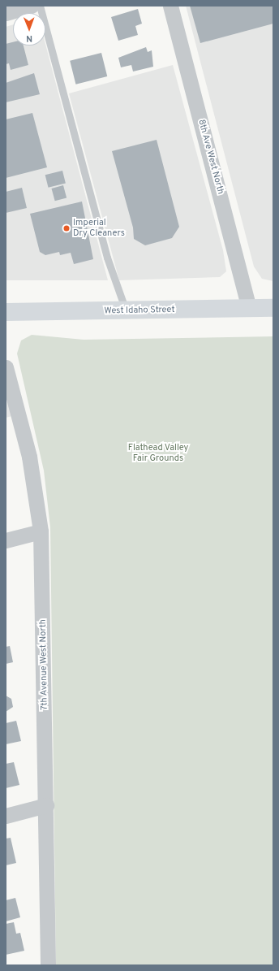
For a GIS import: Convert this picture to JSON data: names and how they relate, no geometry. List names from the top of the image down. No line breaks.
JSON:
{"streets":{"highway":["West Idaho Street"],"street":["8th Ave West North","7th Avenue West North"]},"crossings":[["8th Ave West North","West Idaho Street"]],"parks":["Flathead Valley Fair Grounds"],"places":["Imperial Dry Cleaners"],"north":"bottom"}
